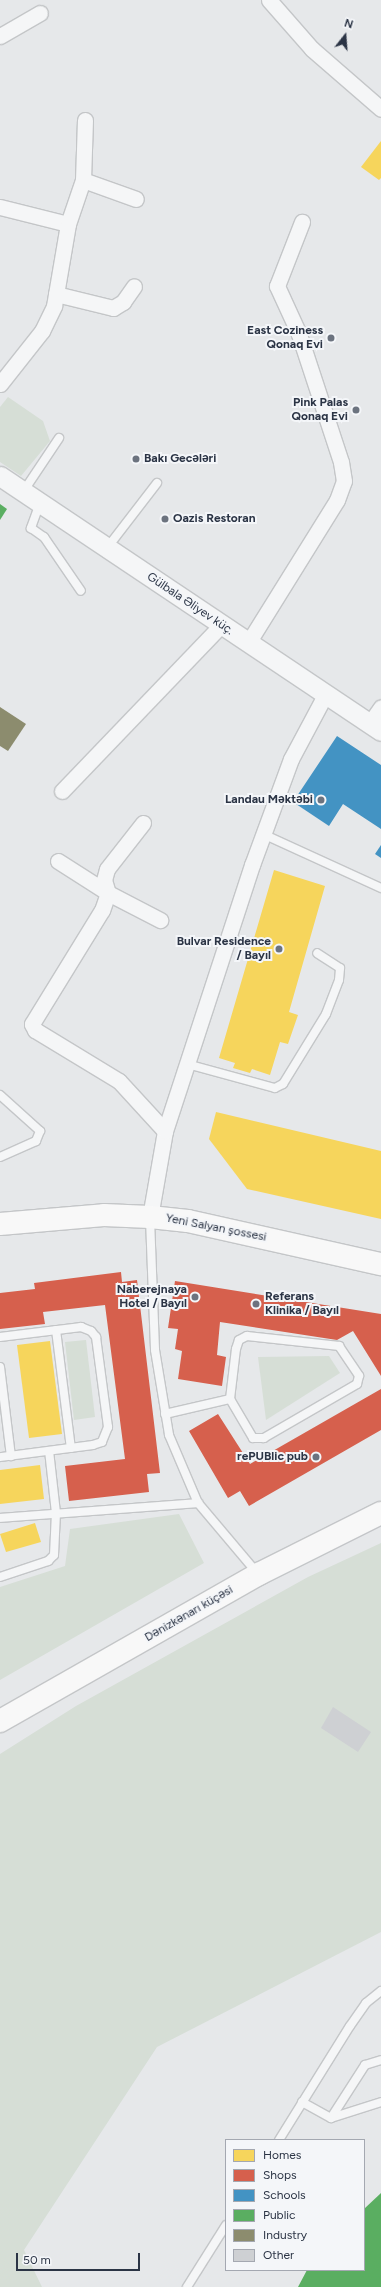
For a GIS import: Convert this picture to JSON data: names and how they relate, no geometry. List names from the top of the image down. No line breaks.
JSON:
{"streets":{"highway":["Yeni Salyan şossesi","Dənizkənarı küçəsi"],"street":["Gülbala Əliyev küç."]},"places":["East Coziness Qonaq Evi","Pink Palas Qonaq Evi","Bakı Gecələri","Oazis Restoran","Landau Məktəbi","Bulvar Residence / Bayıl","Naberejnaya Hotel / Bayıl","Referans Klinika / Bayıl","rePUBlic pub"],"legend":["Homes","Shops","Schools","Public","Industry","Other"],"scale_bar":"50 m","north":"top"}
